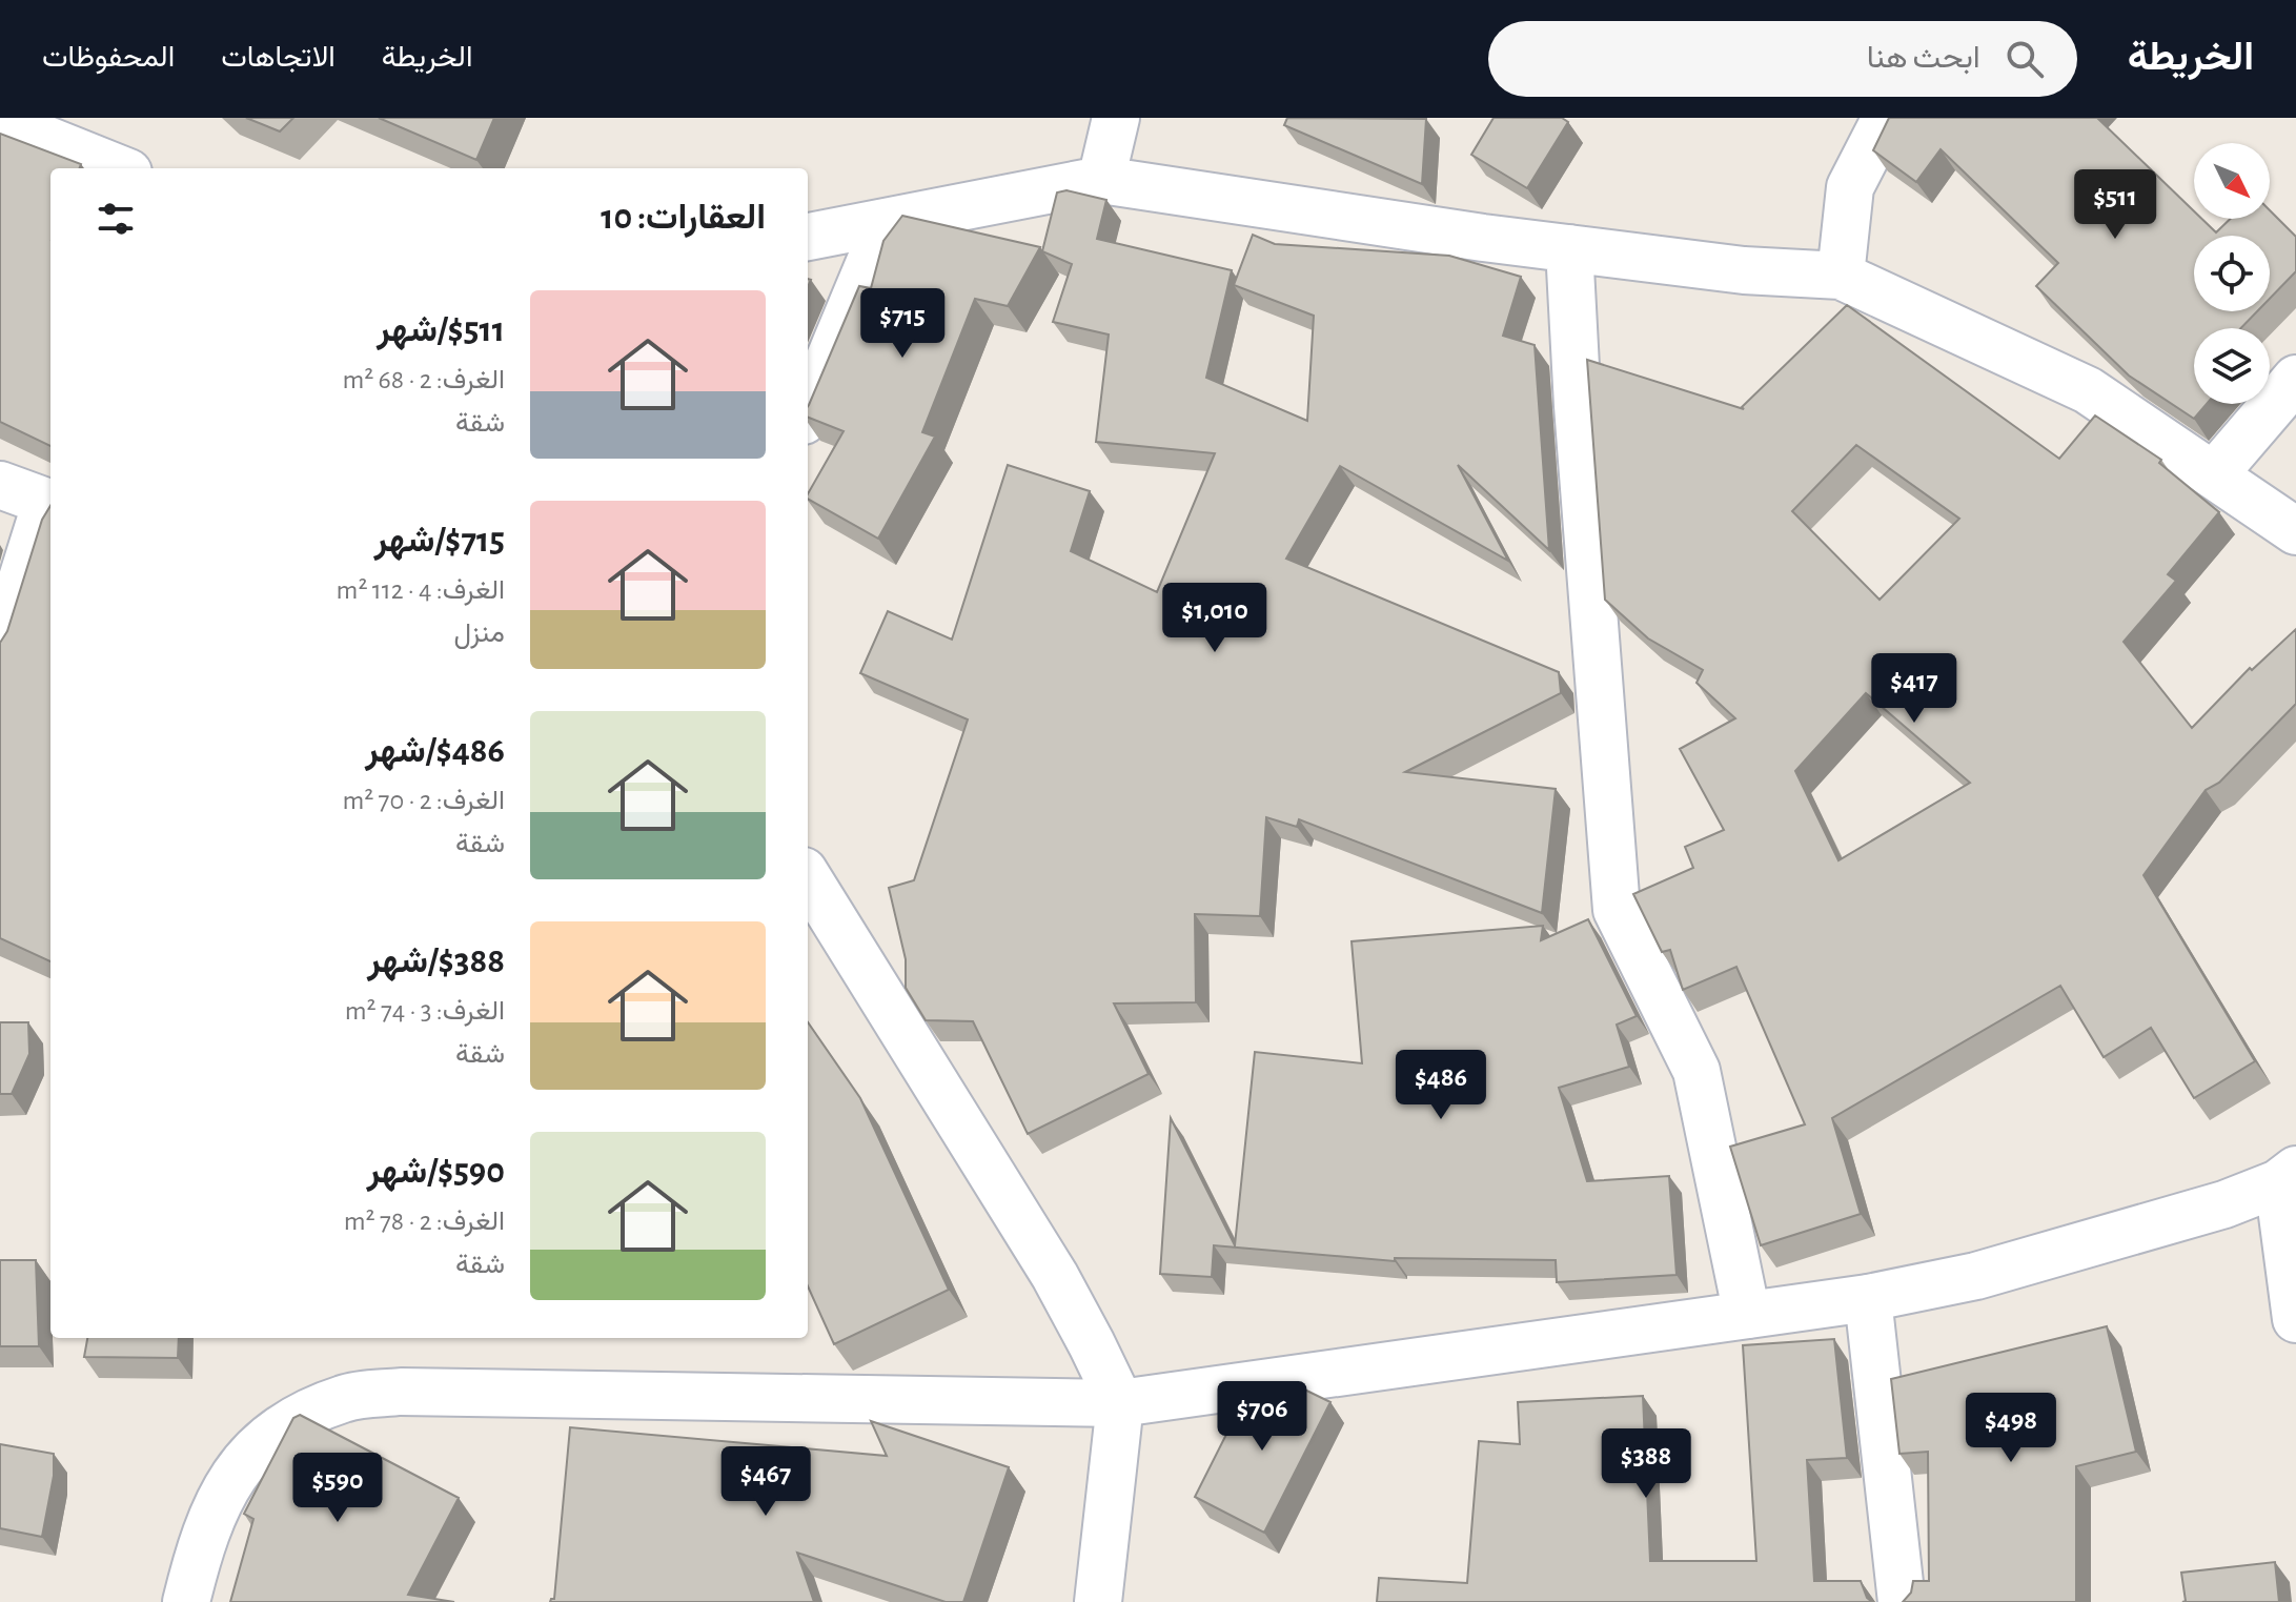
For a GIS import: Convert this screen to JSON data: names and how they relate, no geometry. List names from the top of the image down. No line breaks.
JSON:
{"north":"bottom right","page":{"header":"الخريطة","search":"ابحث هنا","nav":["الخريطة","الاتجاهات","المحفوظات"],"heading":"العقارات: 10","price":["$511","$715","$1,010","$417","$486","$706","$498","$388","$467","$590"],"list":[{"name":"$511/شهر","note":"الغرف: 2 · 68 m² · شقة"},{"name":"$715/شهر","note":"الغرف: 4 · 112 m² · منزل"},{"name":"$486/شهر","note":"الغرف: 2 · 70 m² · شقة"},{"name":"$388/شهر","note":"الغرف: 3 · 74 m² · شقة"},{"name":"$590/شهر","note":"الغرف: 2 · 78 m² · شقة"}]}}
